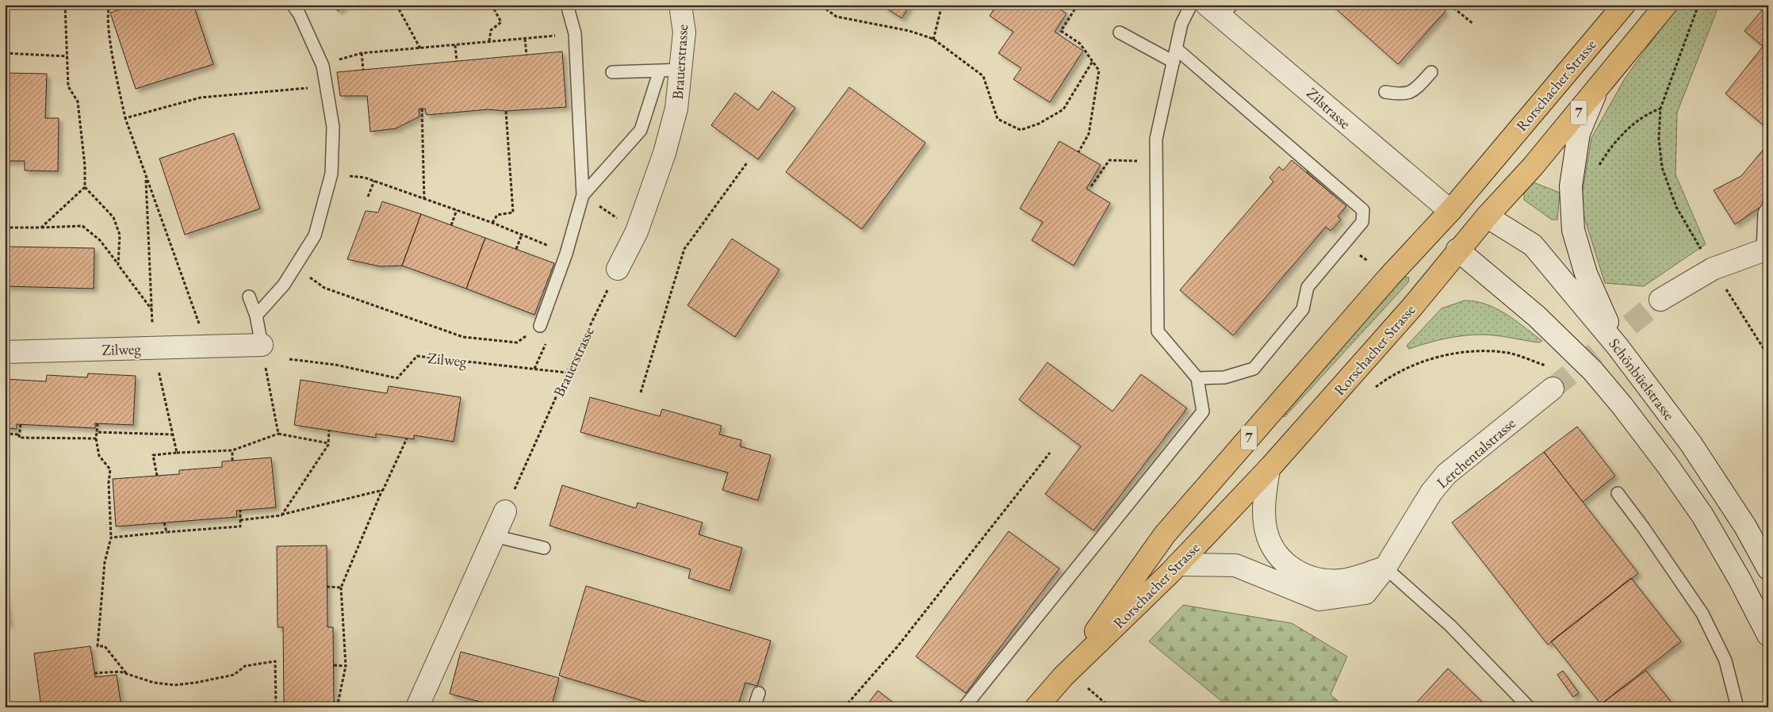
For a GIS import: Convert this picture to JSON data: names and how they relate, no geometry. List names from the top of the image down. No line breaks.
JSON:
{"streets":{"main road":["Rorschacher Strasse","7"],"street":["Brauerstrasse","Zilstrasse","Zilweg","Schönbüelstrasse","Lerchentalstrasse"]},"crossings":[["Brauerstrasse","Zilweg"],["Rorschacher Strasse","Zilstrasse"],["Rorschacher Strasse","Schönbüelstrasse"],["Rorschacher Strasse","Lerchentalstrasse"]]}
